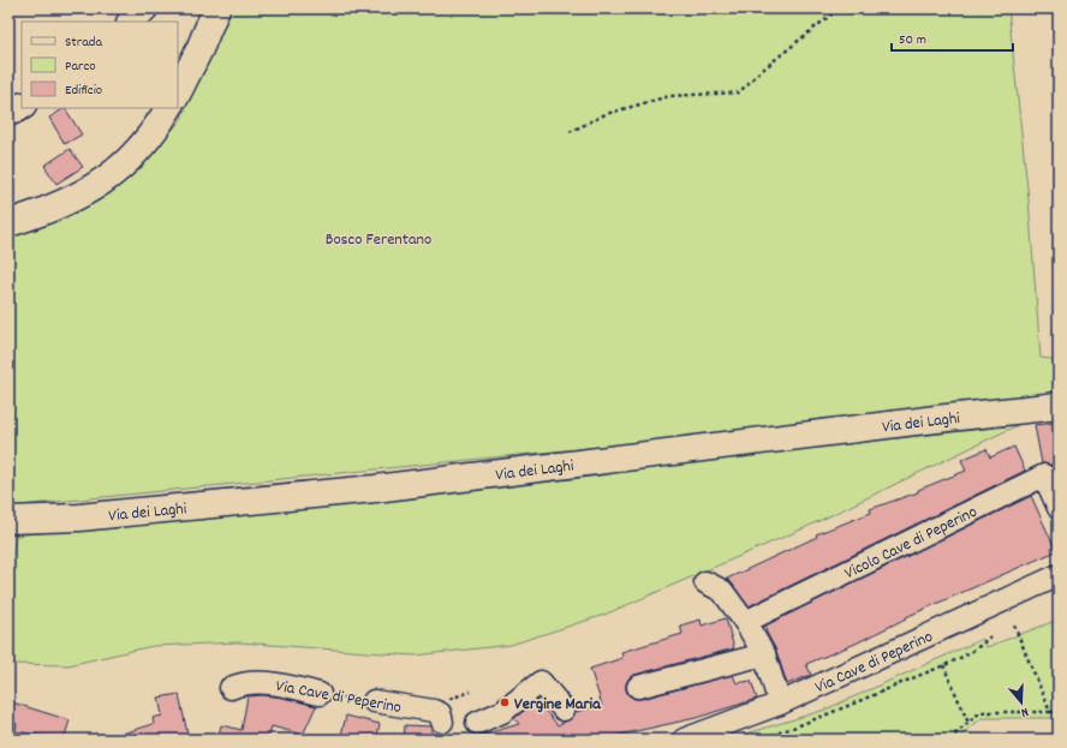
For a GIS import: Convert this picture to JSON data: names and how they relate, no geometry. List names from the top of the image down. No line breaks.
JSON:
{"streets":{"main road":["Via dei Laghi"],"street":["Vicolo Cave di Peperino","Via Cave di Peperino"]},"parks":["Bosco Ferentano"],"places":["Vergine Maria"],"legend":["Strada","Parco","Edificio"],"scale_bar":"50 m","north":"bottom"}
